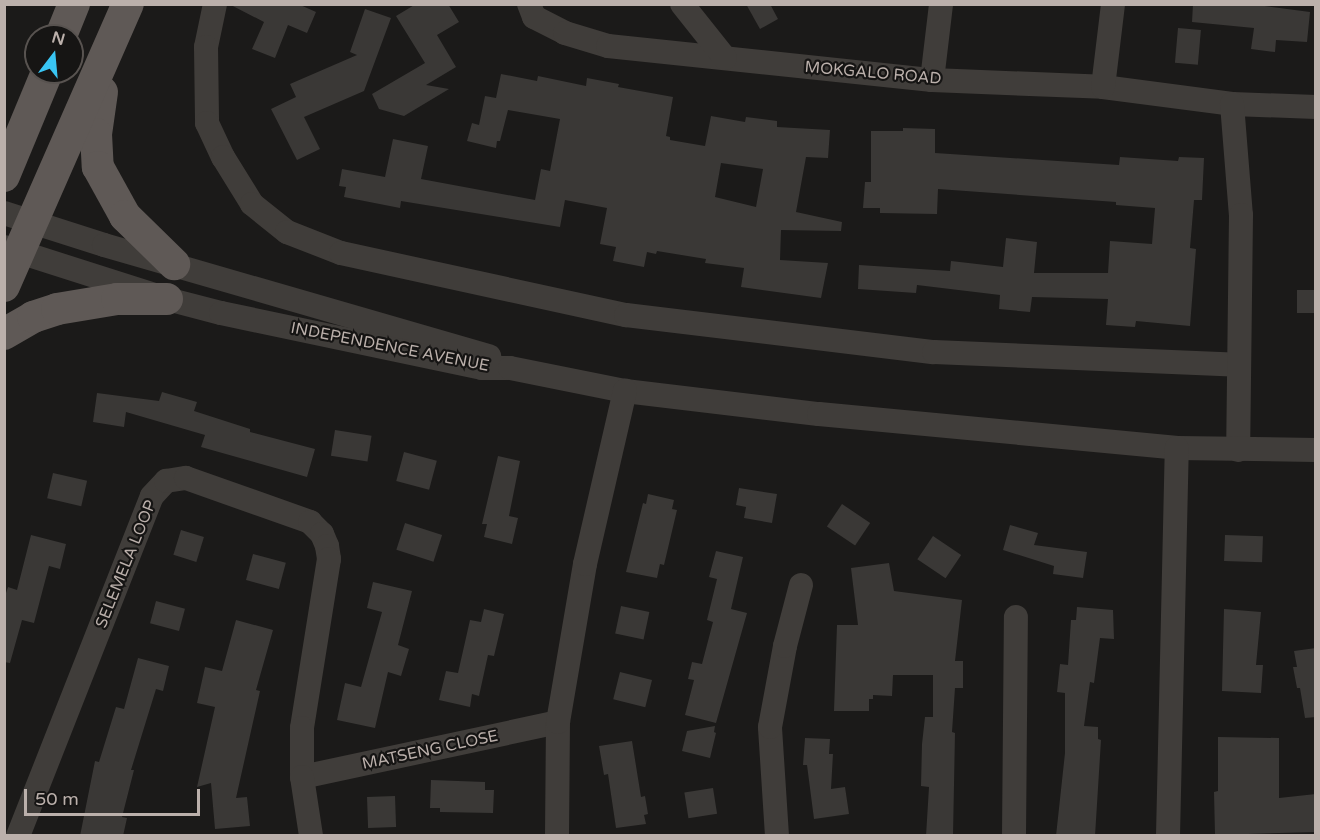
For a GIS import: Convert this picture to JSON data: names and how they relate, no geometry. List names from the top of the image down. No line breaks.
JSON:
{"streets":{"street":["MOKGALO ROAD","INDEPENDENCE AVENUE","SELEMELA LOOP","MATSENG CLOSE"]},"crossings":[["SELEMELA LOOP","MATSENG CLOSE"]],"scale_bar":"50 m","north":"top"}
